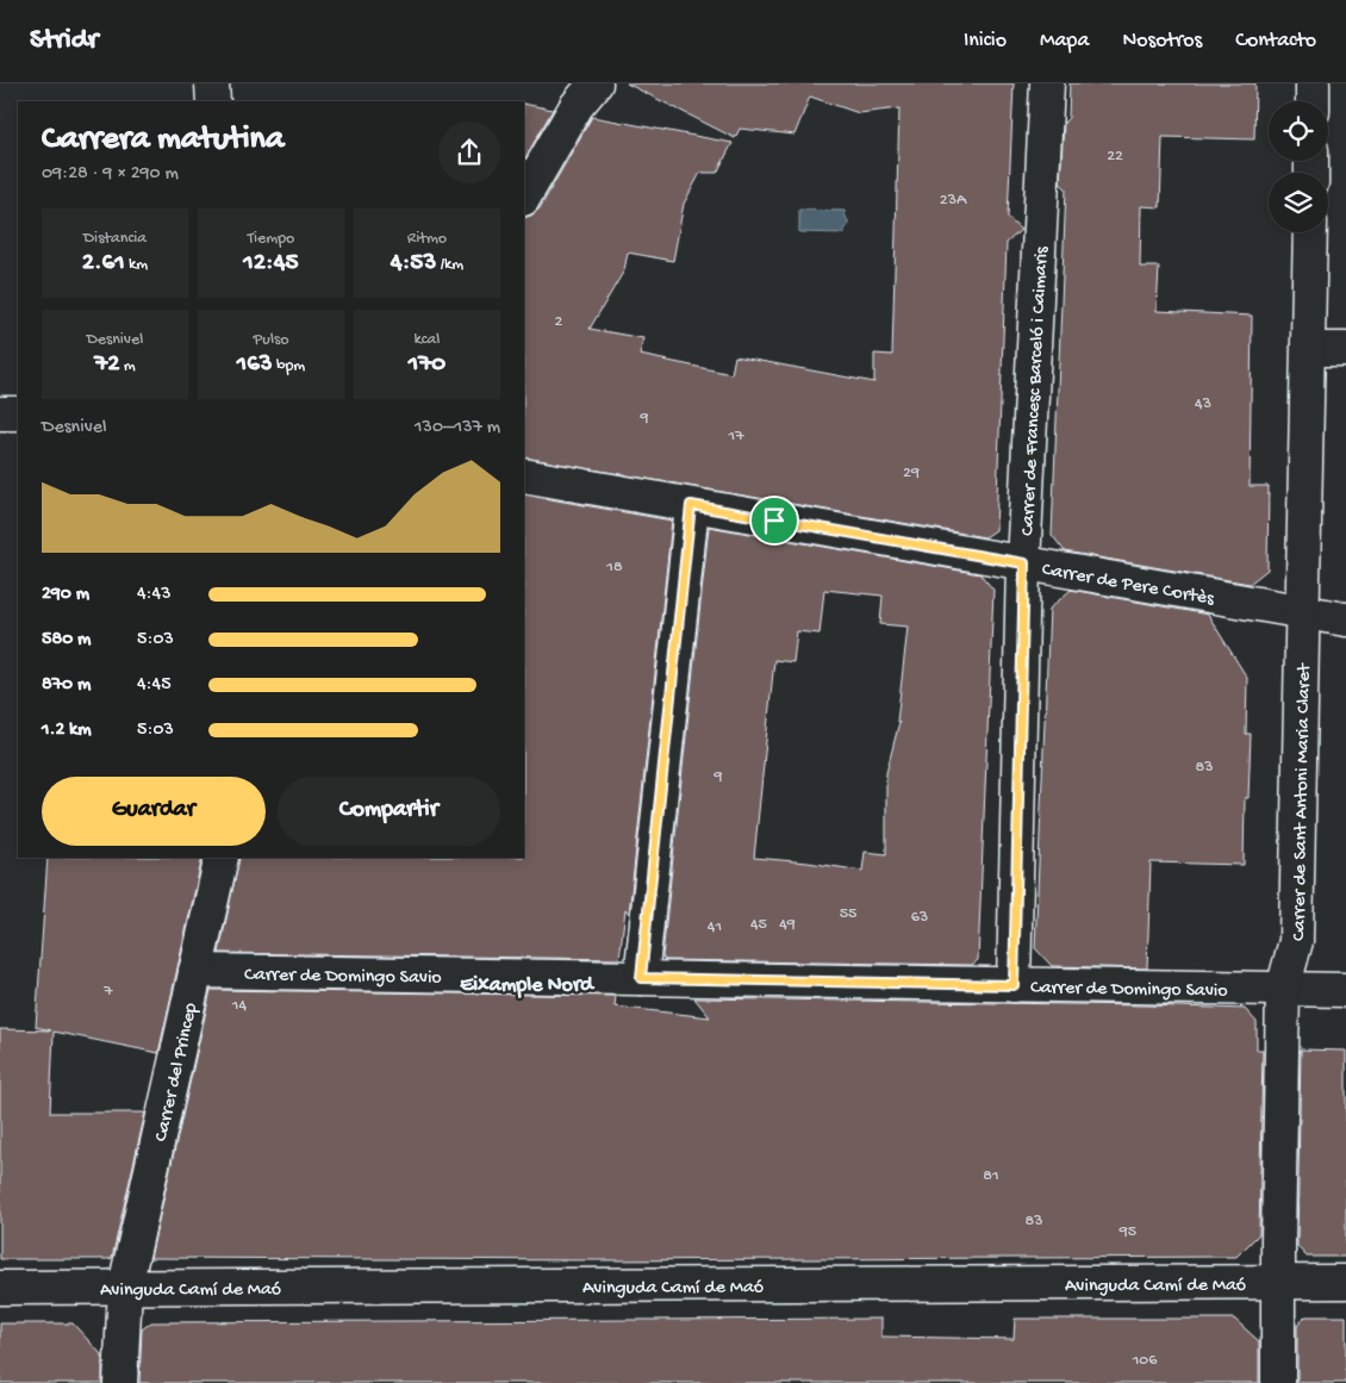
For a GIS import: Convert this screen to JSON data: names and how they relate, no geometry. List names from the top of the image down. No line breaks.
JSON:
{"streets":{"street":["Carrer de Francesc Barceló i Caimaris","Carrer de Pere Cortès","Carrer de Sant Antoni Maria Claret","Carrer de Domingo Savio","Carrer del Princep","Avinguda Camí de Maó"]},"crossings":[["Carrer de Francesc Barceló i Caimaris","Carrer de Pere Cortès"],["Carrer de Francesc Barceló i Caimaris","Carrer de Domingo Savio"],["Carrer de Pere Cortès","Carrer de Sant Antoni Maria Claret"],["Carrer de Sant Antoni Maria Claret","Carrer de Domingo Savio"],["Carrer de Sant Antoni Maria Claret","Avinguda Camí de Maó"],["Carrer de Domingo Savio","Carrer del Princep"],["Carrer del Princep","Avinguda Camí de Maó"]],"districts":["Eixample Nord"],"house_numbers":["22","23A","2","43","9","17","29","18","83","9","55","63","45","49","41","7","14","81","83","95","106"],"page":{"header":"Stridr","nav":["Inicio","Mapa","Nosotros","Contacto"],"heading":["Carrera matutina","09:28 · 9 × 290 m"],"stats":[["Distancia","2.61 km"],["Tiempo","12:45"],["Ritmo","4:53 /km"],["Desnivel","72 m"],["Pulso","163 bpm"],["kcal","170"]],"chart":["Desnivel","130–137 m"],"list":[{"name":"290 m","note":"4:43"},{"name":"580 m","note":"5:03"},{"name":"870 m","note":"4:45"},{"name":"1.2 km","note":"5:03"}],"buttons":["Guardar","Compartir"]}}
